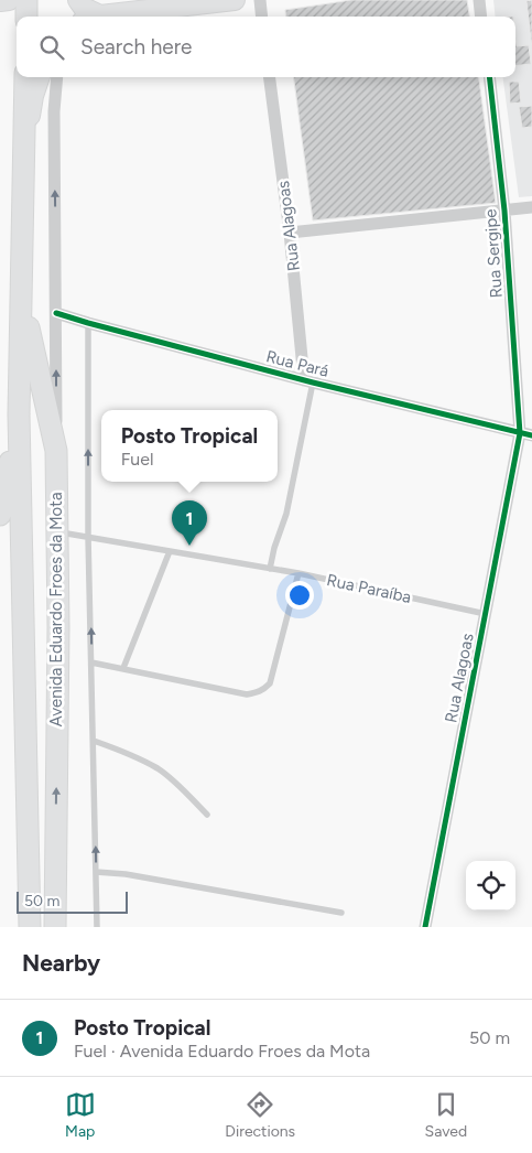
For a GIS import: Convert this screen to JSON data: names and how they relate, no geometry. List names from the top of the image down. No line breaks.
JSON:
{"streets":{"highway":["Avenida Eduardo Froes da Mota"],"street":["Rua Alagoas","Rua Sergipe","Rua Pará"],"lane":["Rua Paraíba"]},"crossings":[["Rua Alagoas","Rua Sergipe"],["Rua Alagoas","Rua Pará"],["Rua Alagoas","Rua Paraíba"],["Rua Sergipe","Rua Pará"],["Rua Paraíba","Avenida Eduardo Froes da Mota"]],"scale_bar":"50 m","page":{"search":"Search here","popup":["Posto Tropical","Fuel"],"pins":"1","scale":"50 m","heading":"Nearby","list":[{"mark":"1","name":"Posto Tropical","note":"Fuel · Avenida Eduardo Froes da Mota","value":"50 m"}],"nav":["Map","Directions","Saved"]}}
